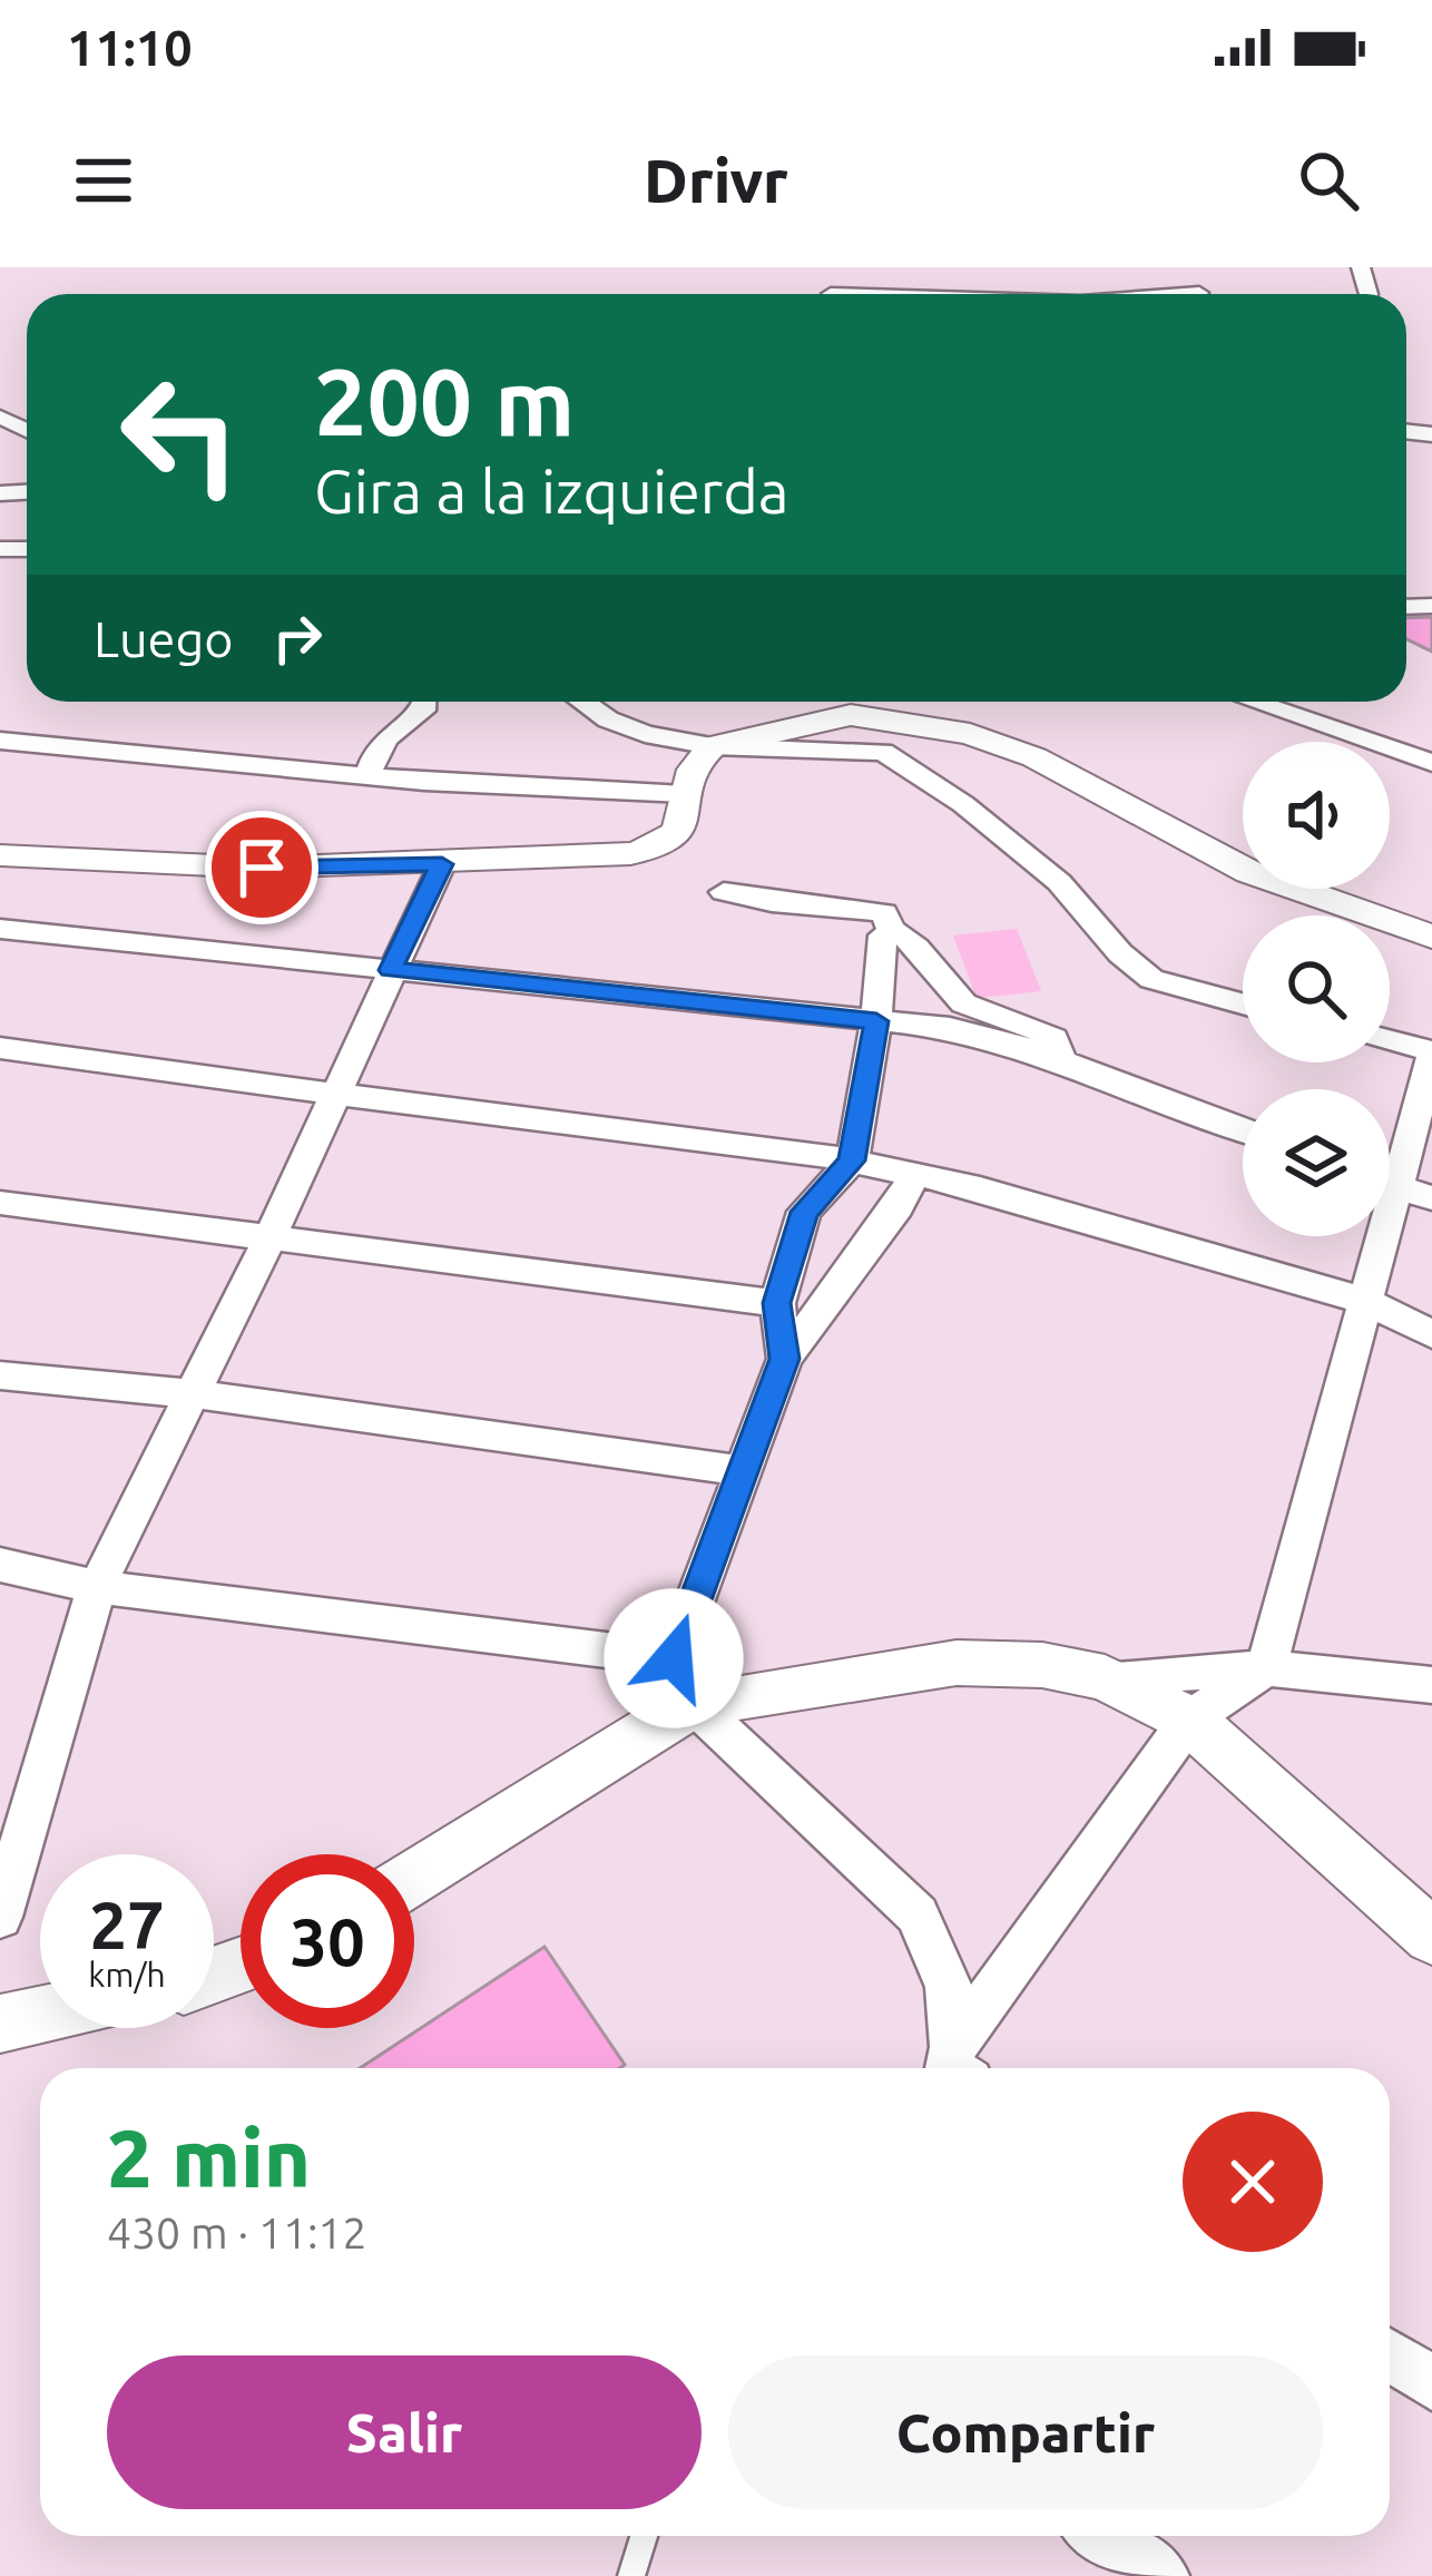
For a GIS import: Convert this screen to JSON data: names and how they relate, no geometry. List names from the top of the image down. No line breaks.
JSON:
{"page":{"status":"11:10","header":"Drivr","turn":["200 m","Gira a la izquierda"],"then":"Luego","speed":"27 km/h","limit":"30","heading":["2 min","430 m · 11:12"],"buttons":["Salir","Compartir"]}}
